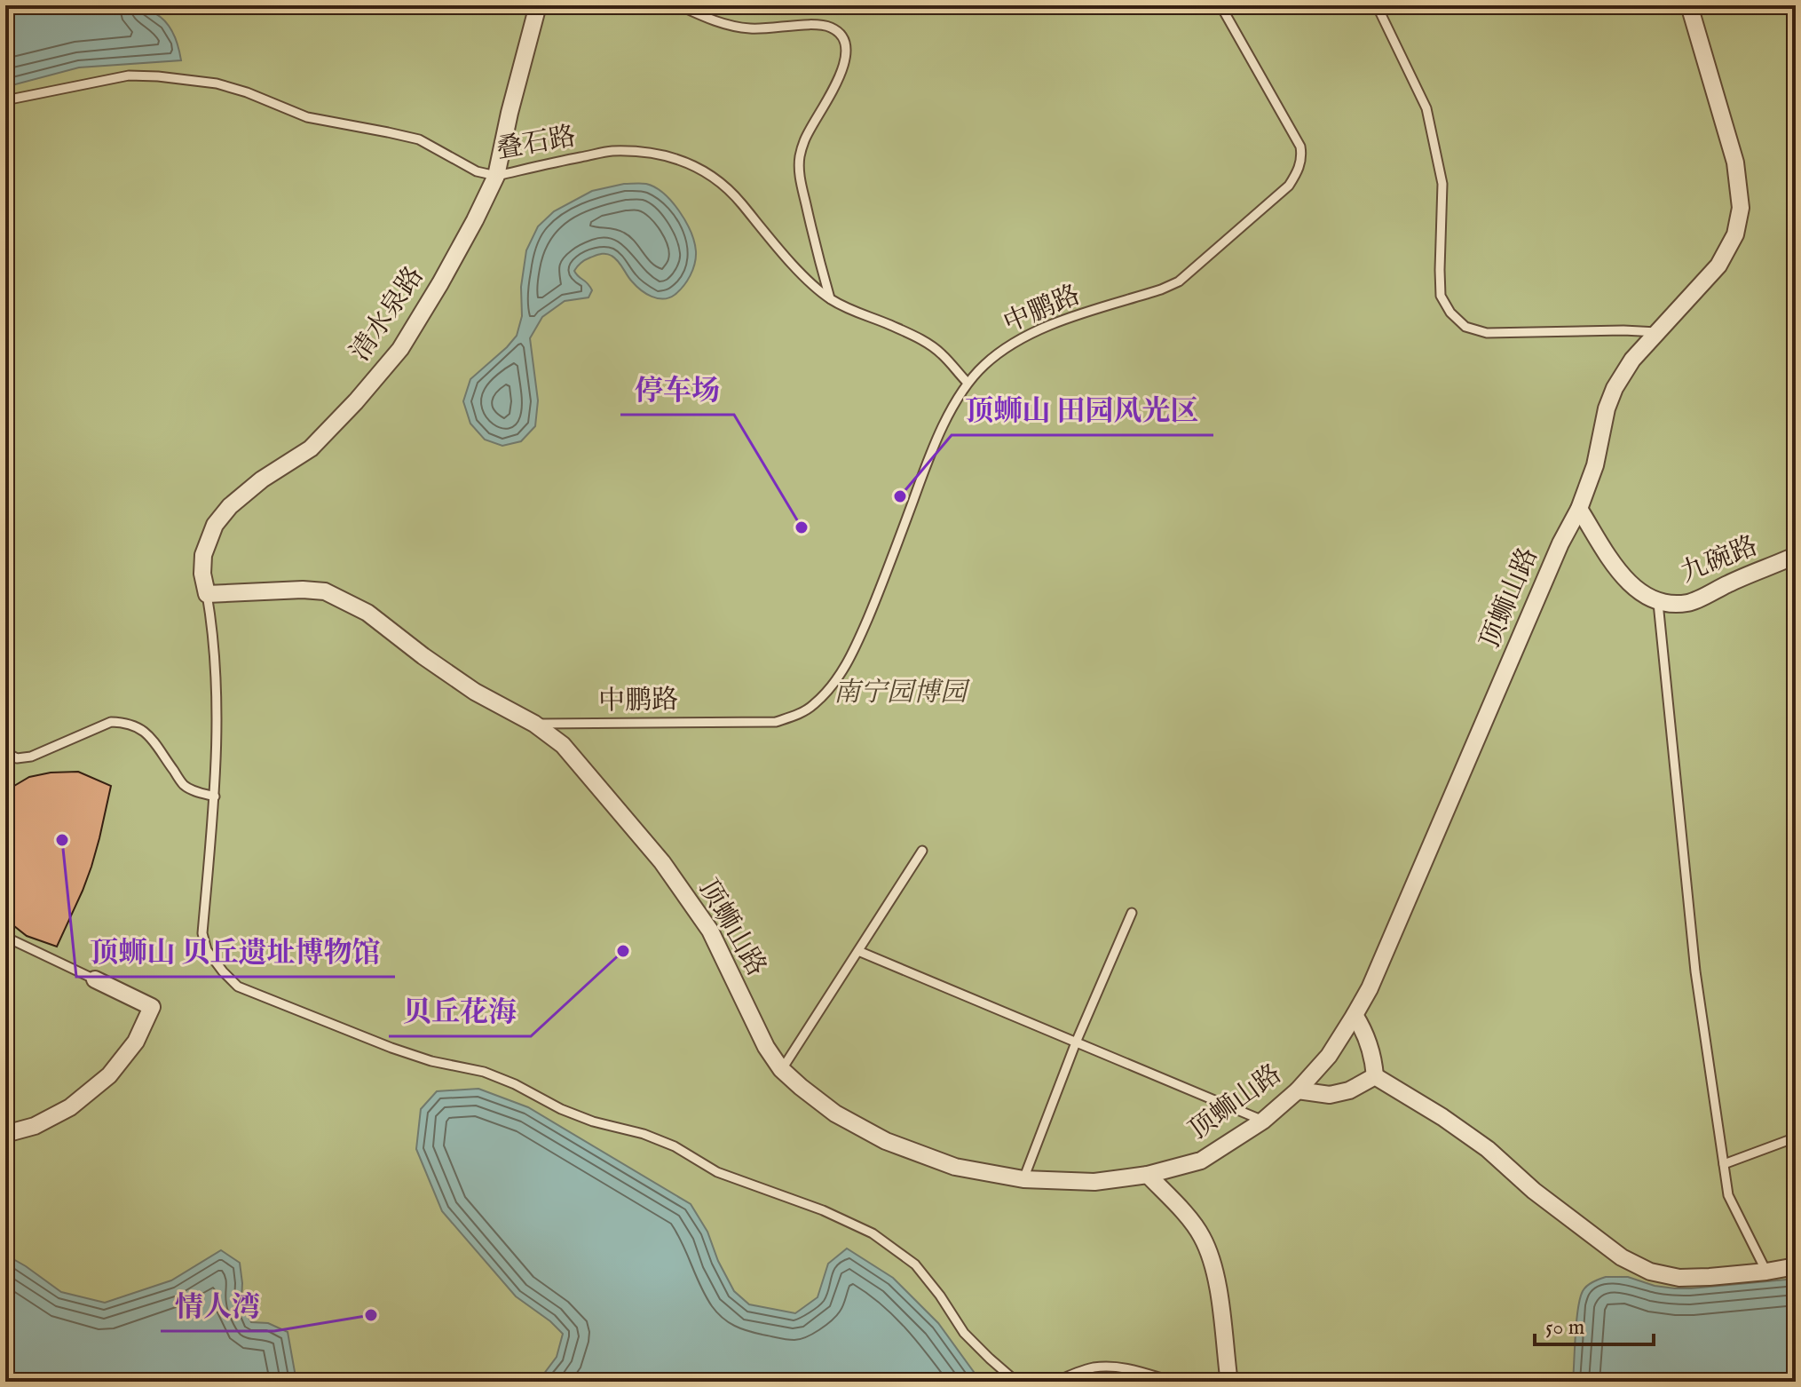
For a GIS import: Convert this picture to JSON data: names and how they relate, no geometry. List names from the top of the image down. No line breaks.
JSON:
{"streets":{"street":["清水泉路","九碗路","顶蛳山路"],"lane":["叠石路","中鹏路"]},"crossings":[["叠石路","中鹏路"],["叠石路","清水泉路"],["中鹏路","顶蛳山路"],["清水泉路","顶蛳山路"],["九碗路","顶蛳山路"]],"parks":["南宁园博园"],"places":["顶蛳山 田园风光区","停车场","顶蛳山 贝丘遗址博物馆","贝丘花海","情人湾"],"scale_bar":"50 m"}
